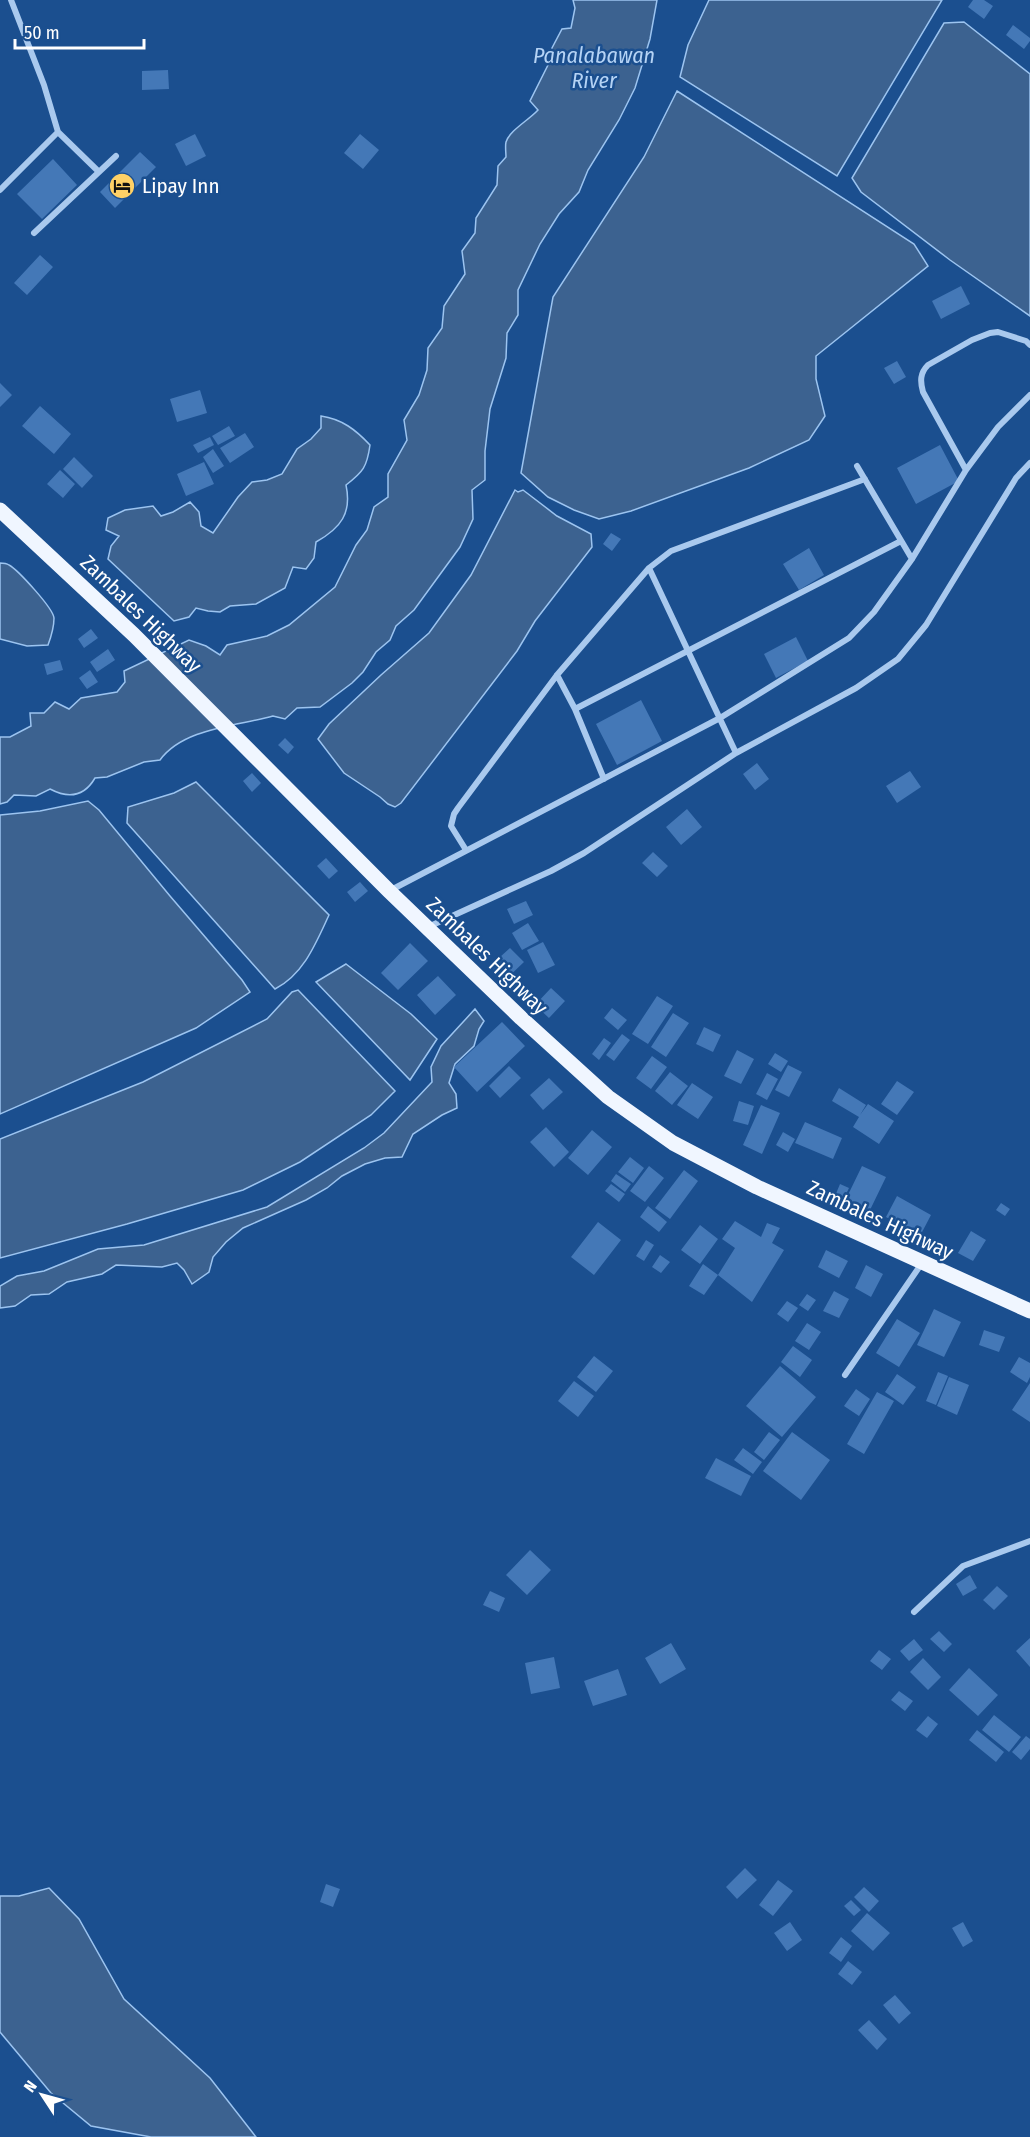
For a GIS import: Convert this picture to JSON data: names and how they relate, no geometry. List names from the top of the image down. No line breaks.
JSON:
{"streets":{"main road":["Zambales Highway"]},"water":["Panalabawan River"],"places":{"hotel":["Lipay Inn"]},"scale_bar":"50 m","north":"top left"}
